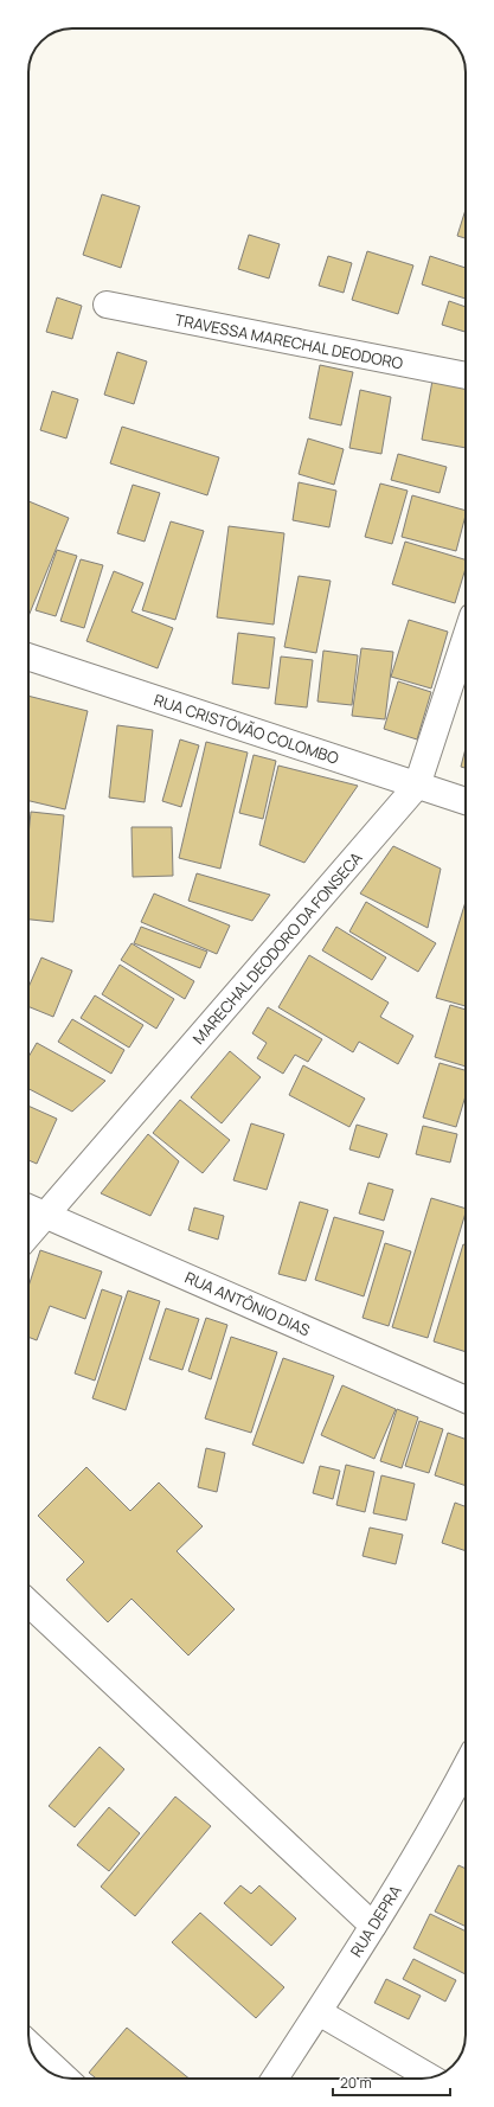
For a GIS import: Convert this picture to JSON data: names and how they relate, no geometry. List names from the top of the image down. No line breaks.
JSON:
{"streets":{"street":["TRAVESSA MARECHAL DEODORO","RUA CRISTÓVÃO COLOMBO","MARECHAL DEODORO DA FONSECA","RUA ANTÔNIO DIAS","RUA DEPRA"]},"crossings":[["RUA CRISTÓVÃO COLOMBO","MARECHAL DEODORO DA FONSECA"],["MARECHAL DEODORO DA FONSECA","RUA ANTÔNIO DIAS"]],"scale_bar":"20 m"}
